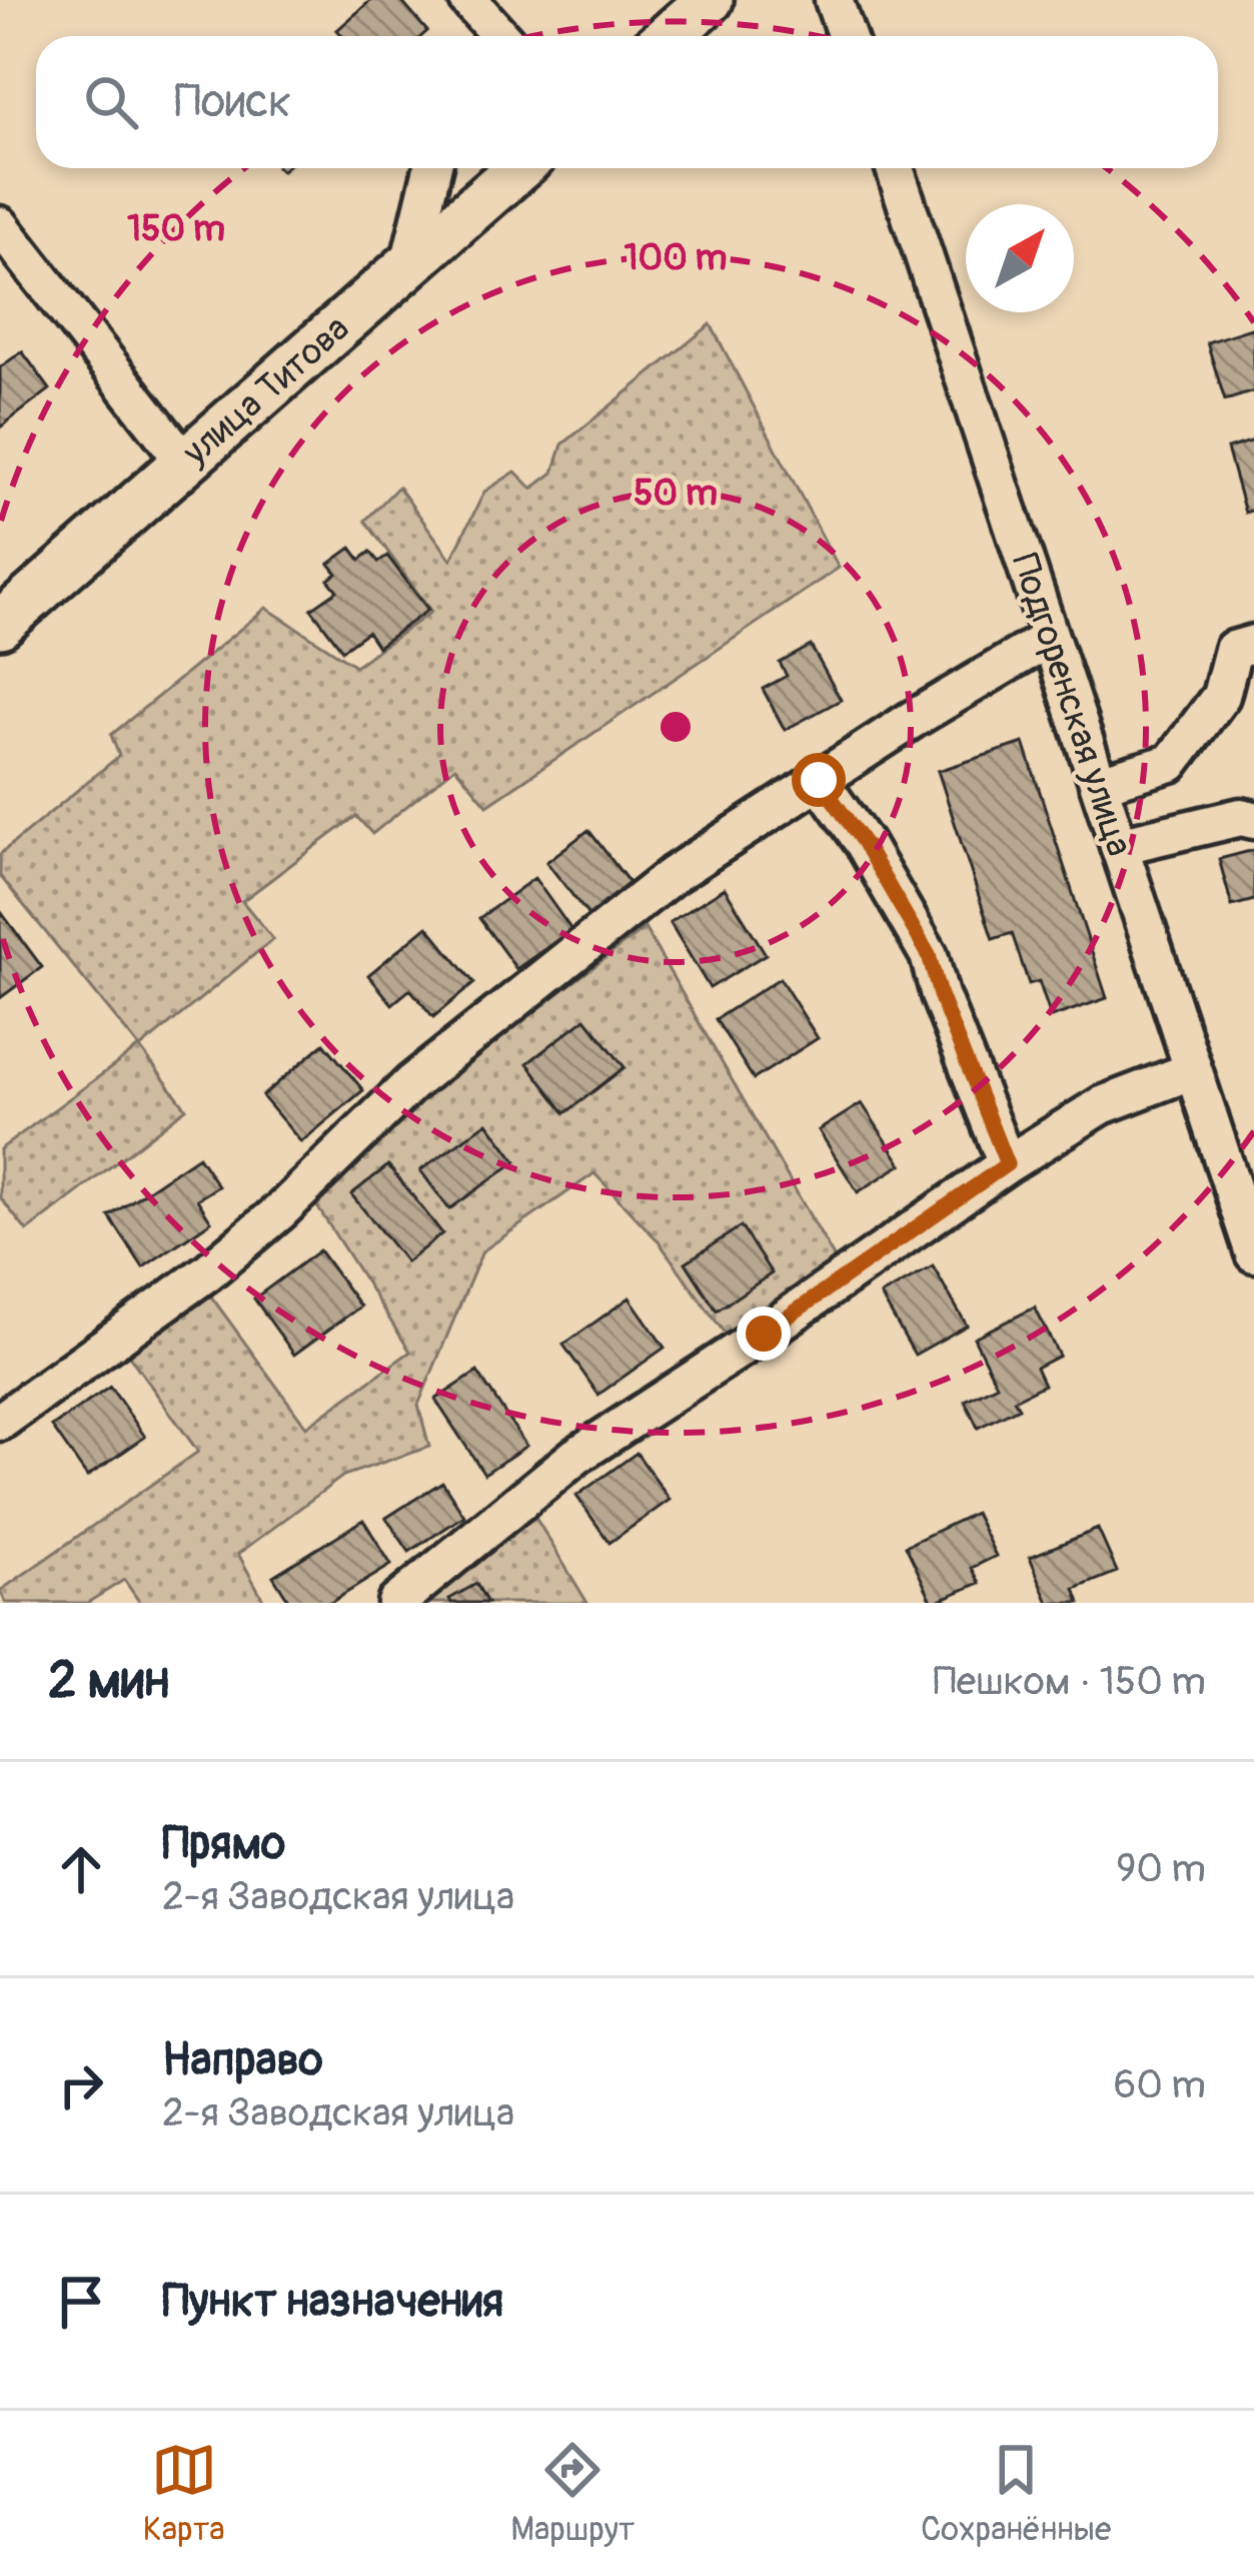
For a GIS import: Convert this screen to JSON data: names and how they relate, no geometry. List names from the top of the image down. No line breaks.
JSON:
{"streets":{"main road":["улица Титова"],"street":["Подгоренская улица"]},"north":"top right","page":{"search":"Поиск","heading":["2 мин","Пешком · 150 m"],"list":[["Прямо","2-я Заводская улица","90 m"],["Направо","2-я Заводская улица","60 m"],"Пункт назначения"],"nav":["Карта","Маршрут","Сохранённые"]},"rings":["150 m","100 m","50 m"]}
